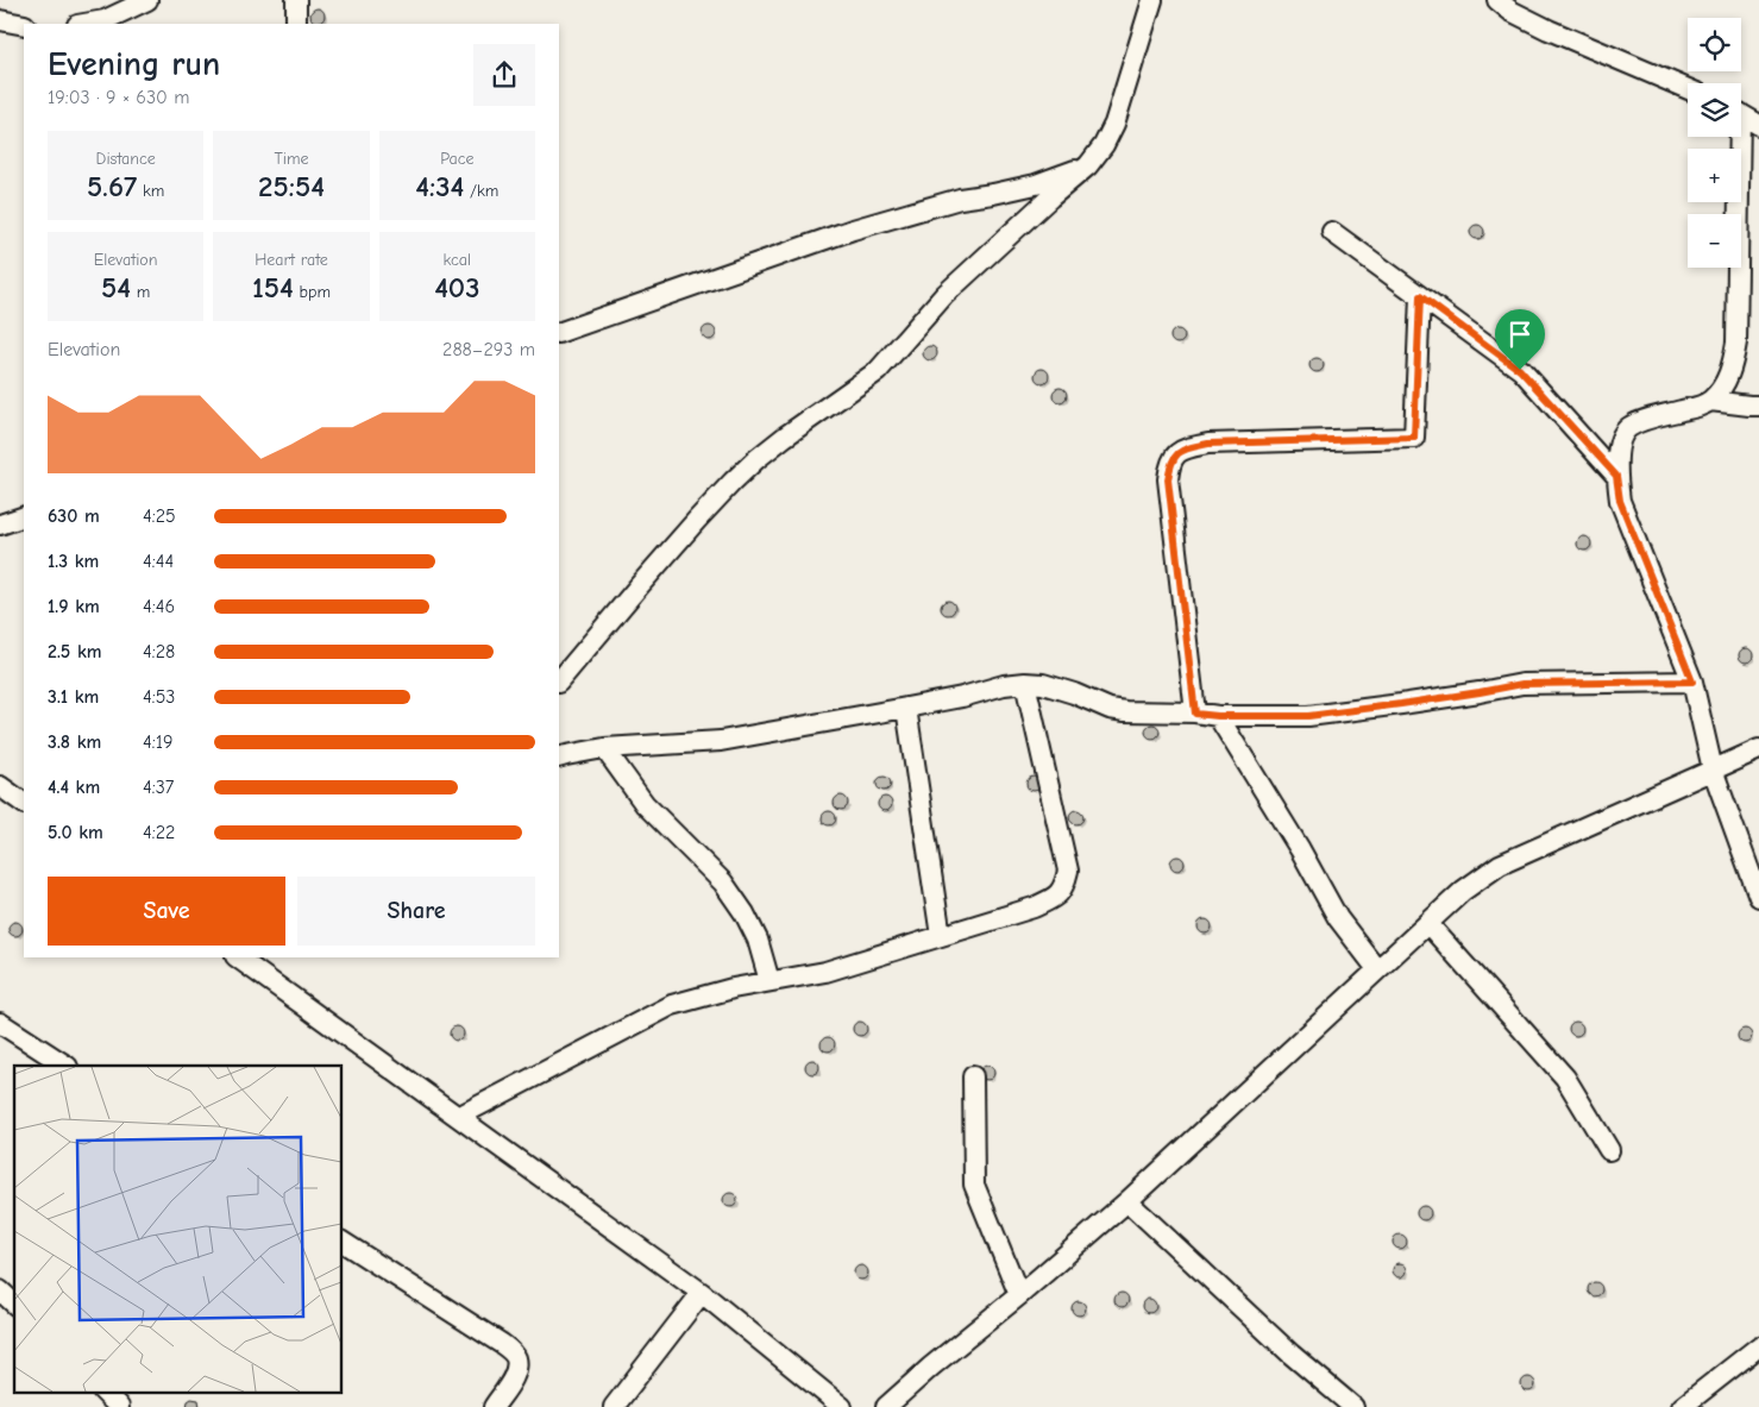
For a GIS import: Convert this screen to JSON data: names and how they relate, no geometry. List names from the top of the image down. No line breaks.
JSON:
{"page":{"map_buttons":["+","−"],"heading":["Evening run","19:03 · 9 × 630 m"],"stats":[["Distance","5.67 km"],["Time","25:54"],["Pace","4:34 /km"],["Elevation","54 m"],["Heart rate","154 bpm"],["kcal","403"]],"chart":["Elevation","288–293 m"],"list":[{"name":"630 m","note":"4:25"},{"name":"1.3 km","note":"4:44"},{"name":"1.9 km","note":"4:46"},{"name":"2.5 km","note":"4:28"},{"name":"3.1 km","note":"4:53"},{"name":"3.8 km","note":"4:19"},{"name":"4.4 km","note":"4:37"},{"name":"5.0 km","note":"4:22"}],"buttons":["Save","Share"]}}
